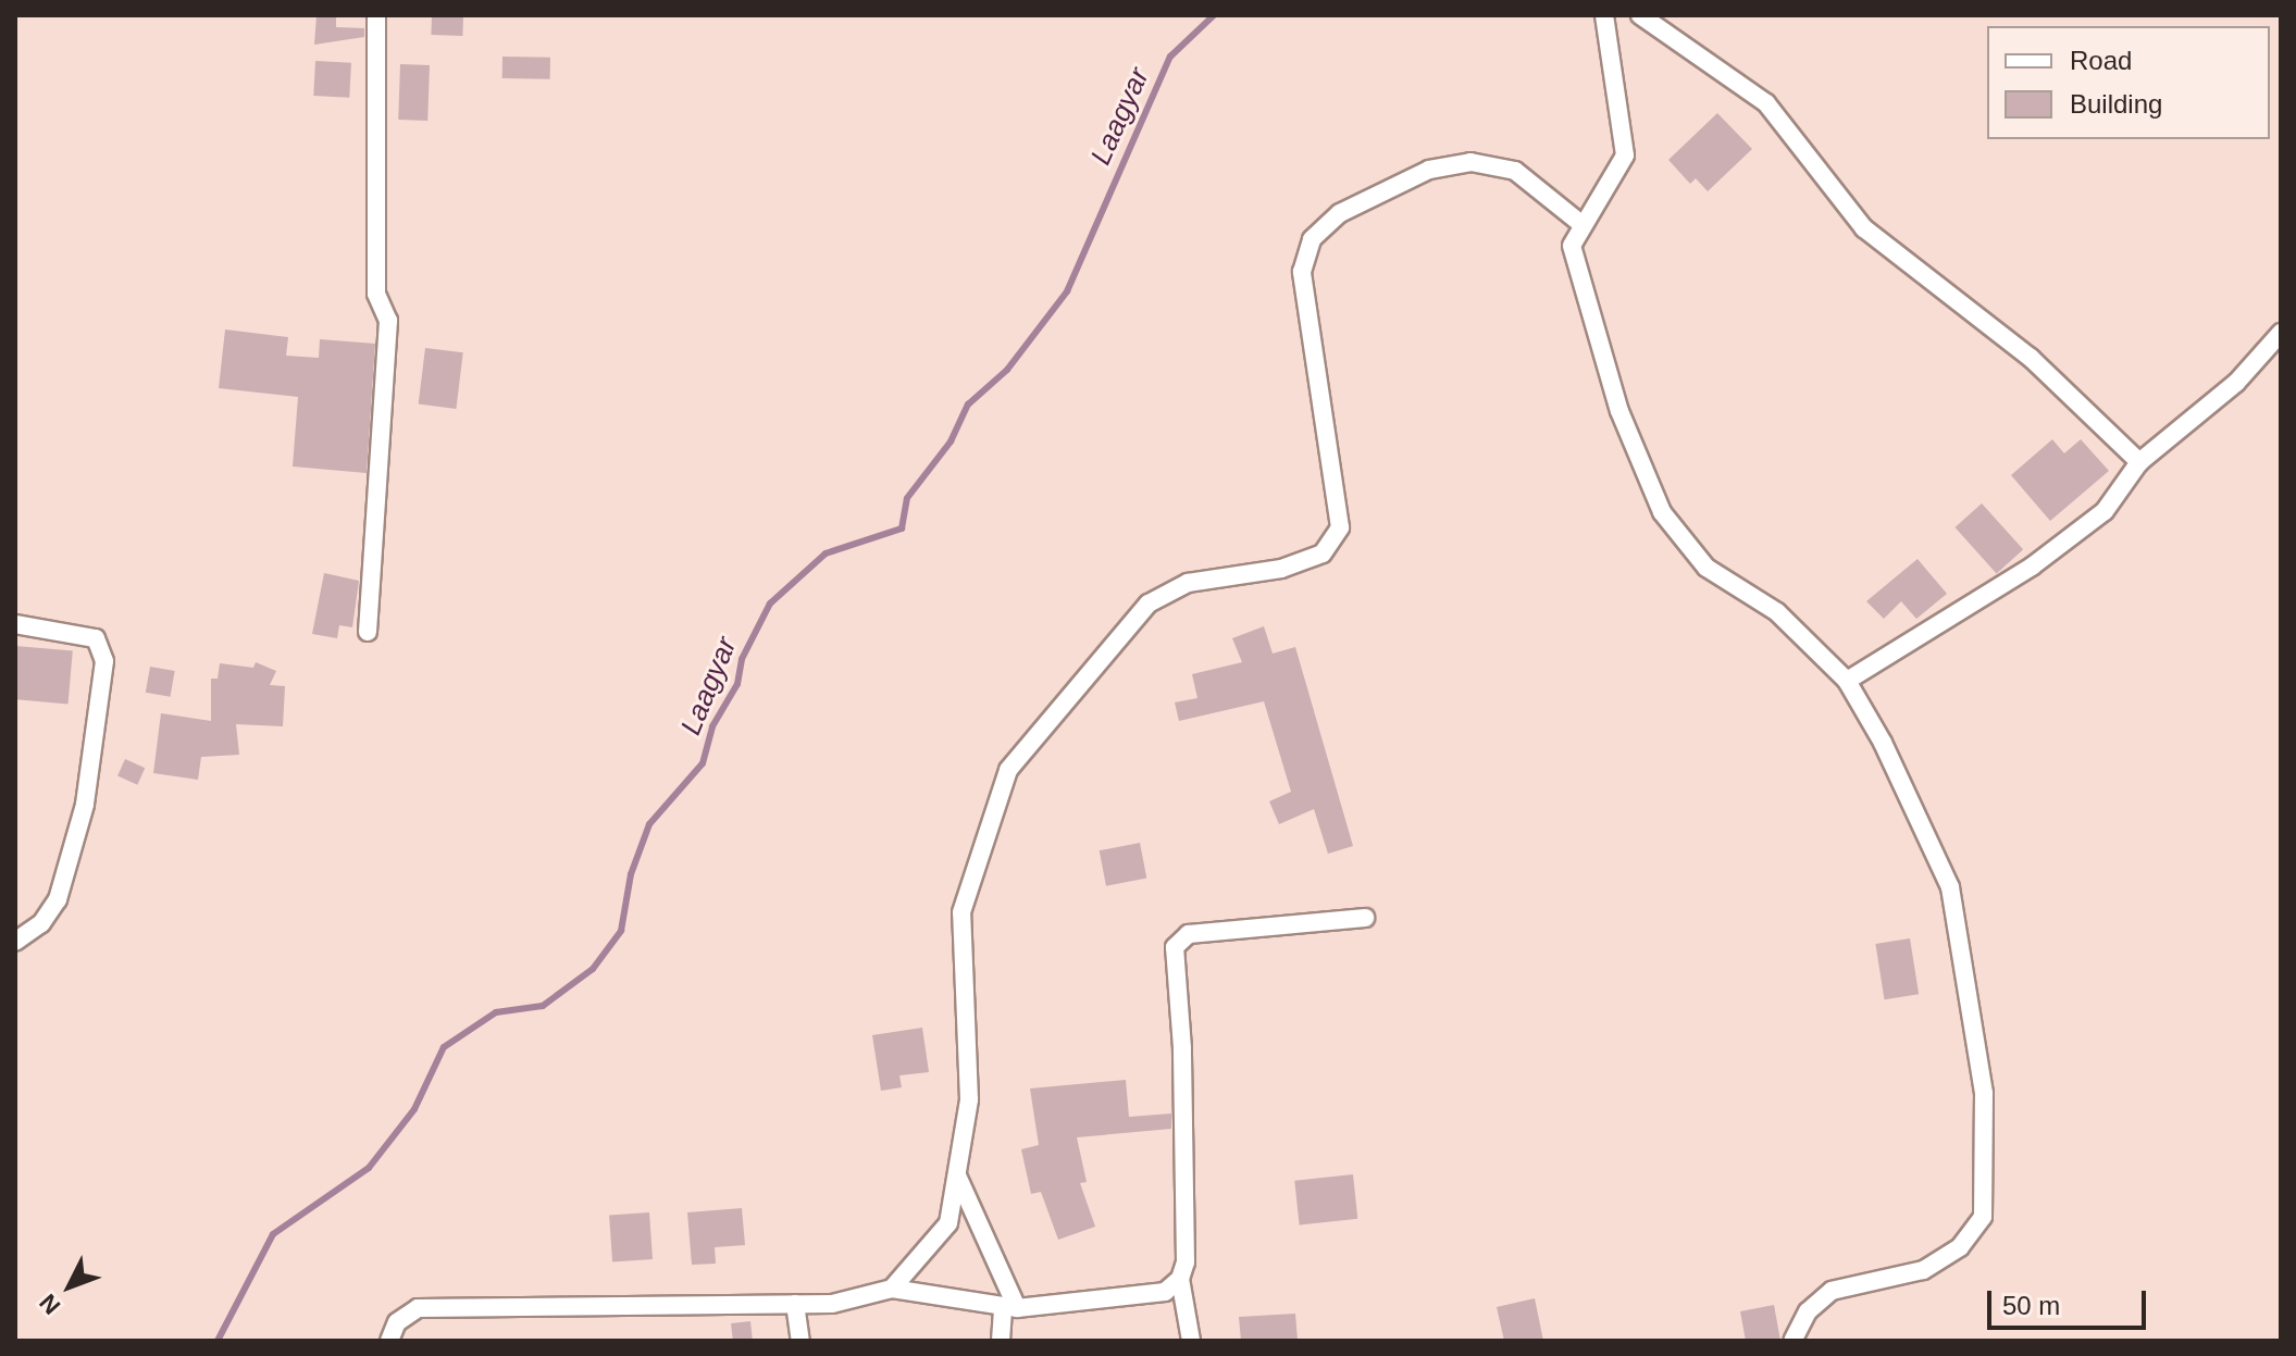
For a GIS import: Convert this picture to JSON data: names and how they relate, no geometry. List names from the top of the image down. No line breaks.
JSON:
{"water":["Laagyar"],"legend":["Road","Building"],"scale_bar":"50 m","north":"bottom left"}
